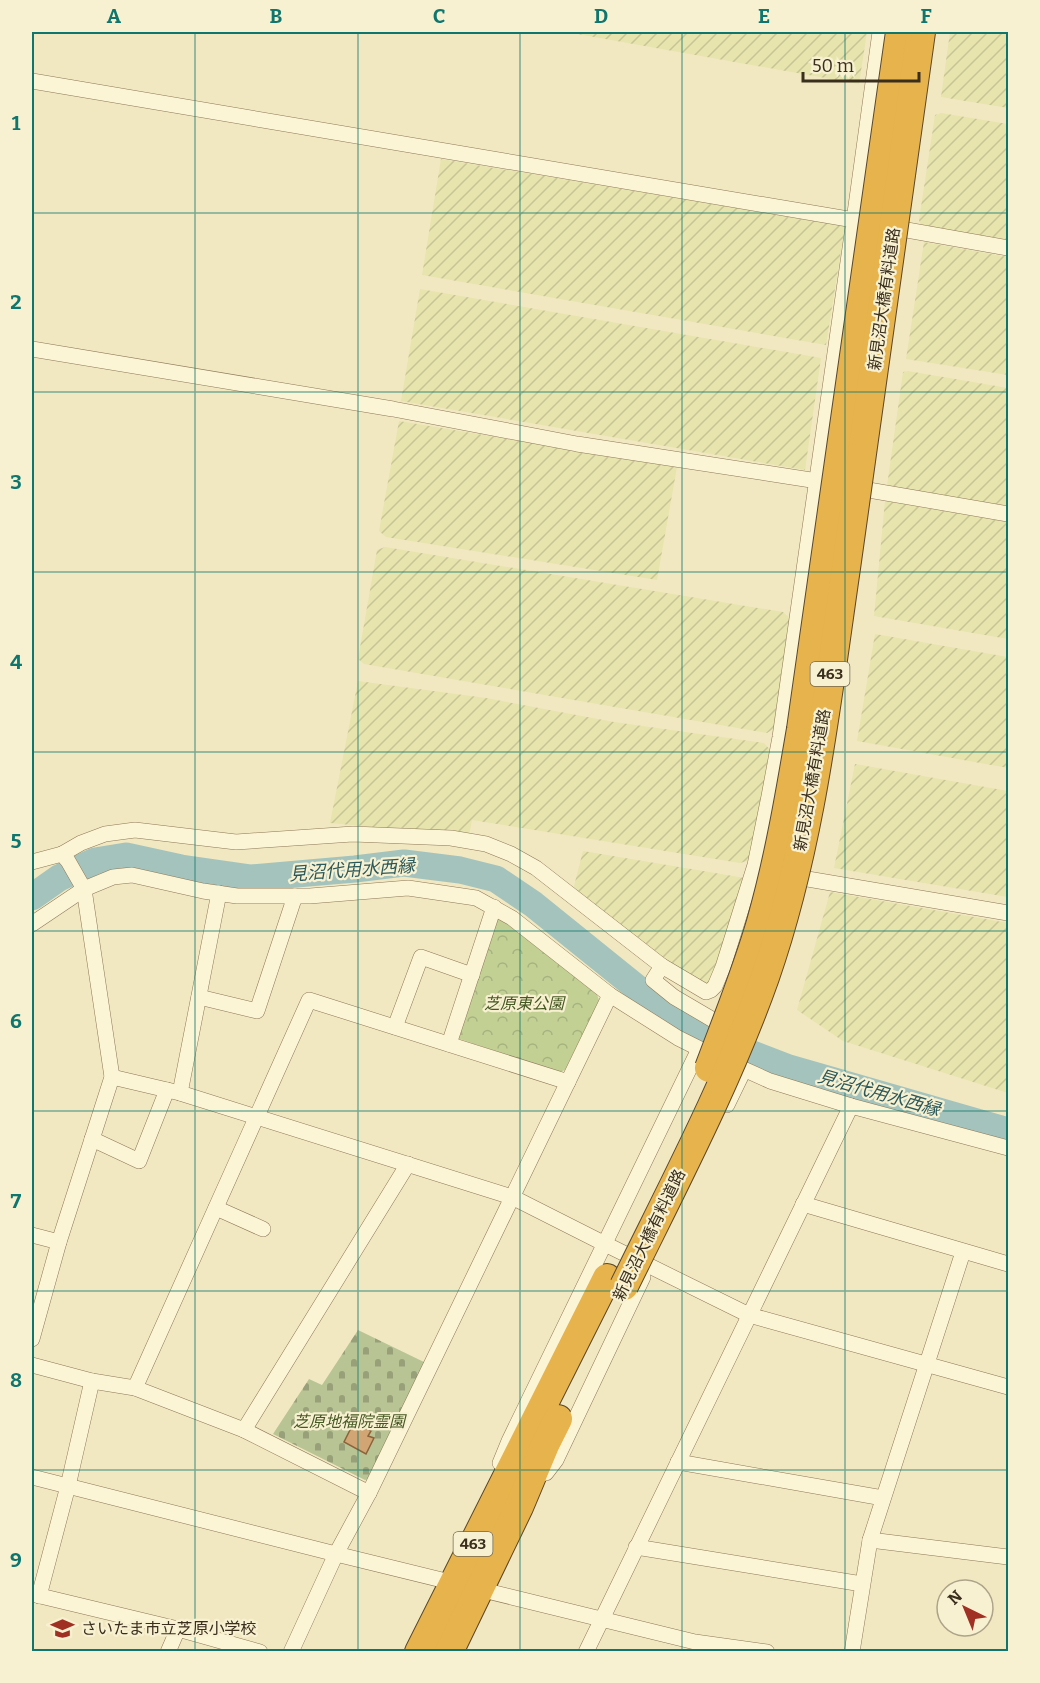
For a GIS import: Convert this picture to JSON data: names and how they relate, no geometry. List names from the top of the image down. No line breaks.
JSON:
{"streets":{"highway":["新見沼大橋有料道路","463"]},"crossings":[["新見沼大橋有料道路","463"]],"water":["見沼代用水西縁"],"parks":["芝原東公園","芝原地福院霊園"],"places":{"school or university":["さいたま市立芝原小学校"]},"scale_bar":"50 m","north":"top left","grid":{"columns":["A","B","C","D","E","F"],"rows":["1","2","3","4","5","6","7","8","9"]}}
